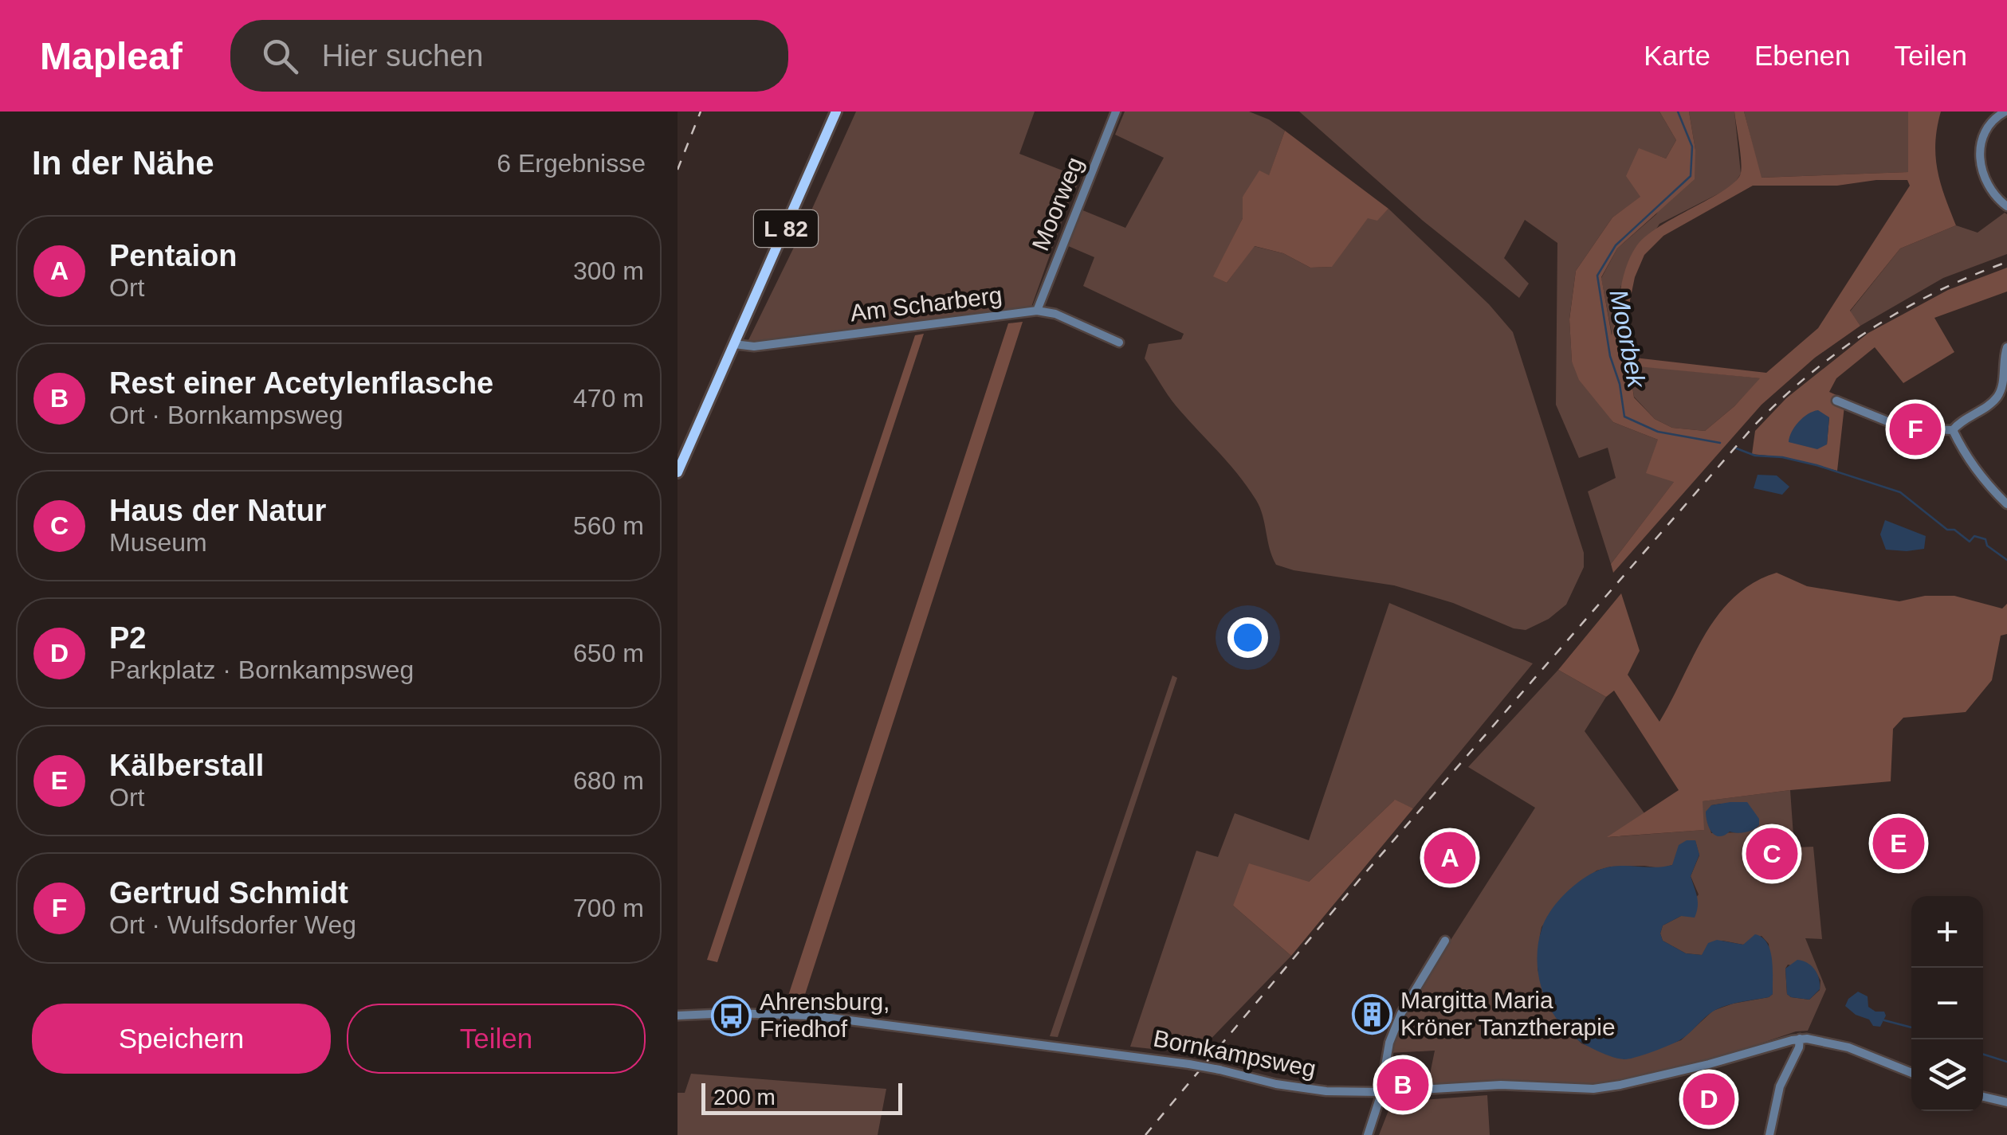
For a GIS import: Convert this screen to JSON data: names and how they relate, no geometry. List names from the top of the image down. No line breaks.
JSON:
{"streets":{"main road":["L 82"],"street":["Moorweg","Am Scharberg","Bornkampsweg"]},"crossings":[["Moorweg","Am Scharberg"],["L 82","Am Scharberg"]],"water":["Moorbek"],"places":{"building":["Margitta Maria Kröner Tanztherapie"],"bus stop":["Ahrensburg, Friedhof"]},"scale_bar":"200 m","page":{"header":"Mapleaf","search":"Hier suchen","nav":["Karte","Ebenen","Teilen"],"heading":["In der Nähe","6 Ergebnisse"],"list":[{"mark":"A","name":"Pentaion","note":"Ort","value":"300 m"},{"mark":"B","name":"Rest einer Acetylenflasche","note":"Ort · Bornkampsweg","value":"470 m"},{"mark":"C","name":"Haus der Natur","note":"Museum","value":"560 m"},{"mark":"D","name":"P2","note":"Parkplatz · Bornkampsweg","value":"650 m"},{"mark":"E","name":"Kälberstall","note":"Ort","value":"680 m"},{"mark":"F","name":"Gertrud Schmidt","note":"Ort · Wulfsdorfer Weg","value":"700 m"}],"pins":["F","E","C","A","B","D"],"map_buttons":["+","−"],"buttons":["Speichern","Teilen"],"scale":"200 m"}}
